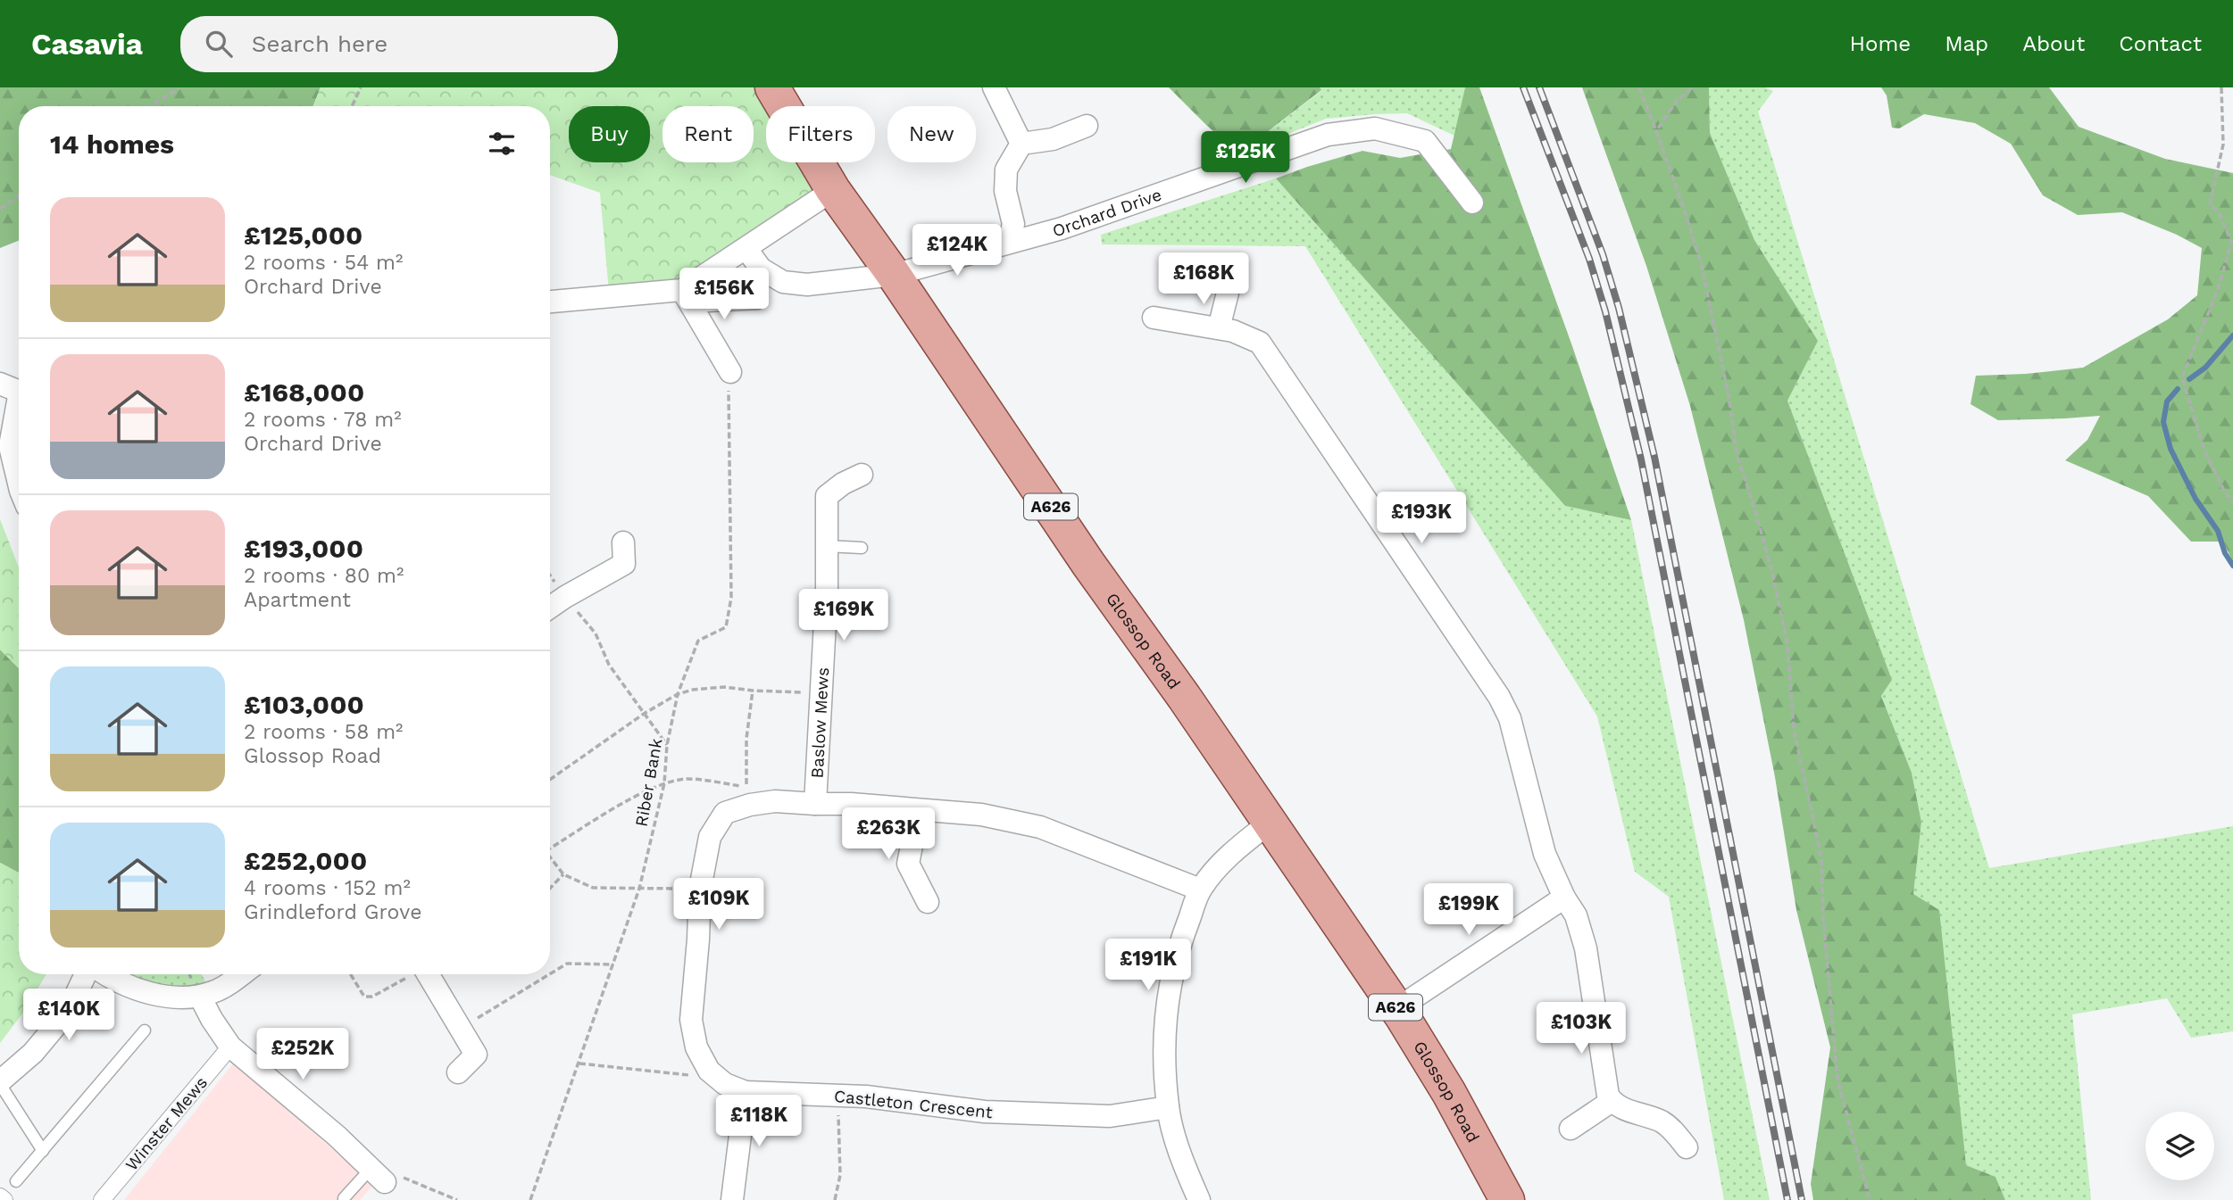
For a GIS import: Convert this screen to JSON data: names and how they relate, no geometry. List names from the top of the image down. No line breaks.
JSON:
{"streets":{"main road":["A626","Glossop Road"],"street":["Orchard Drive","Baslow Mews","Castleton Crescent","Winster Mews"],"path":["Riber Bank"]},"crossings":[["Orchard Drive","Glossop Road"],["Baslow Mews","Castleton Crescent"]],"page":{"header":"Casavia","search":"Search here","nav":["Home","Map","About","Contact"],"chip":["Buy","Rent","Filters","New"],"heading":"14 homes","price":["£125K","£124K","£168K","£156K","£193K","£169K","£263K","£109K","£199K","£191K","£140K","£103K","£252K","£118K"],"list":[{"name":"£125,000","note":"2 rooms · 54 m² · Orchard Drive"},{"name":"£168,000","note":"2 rooms · 78 m² · Orchard Drive"},{"name":"£193,000","note":"2 rooms · 80 m² · Apartment"},{"name":"£103,000","note":"2 rooms · 58 m² · Glossop Road"},{"name":"£252,000","note":"4 rooms · 152 m² · Grindleford Grove"}]}}
